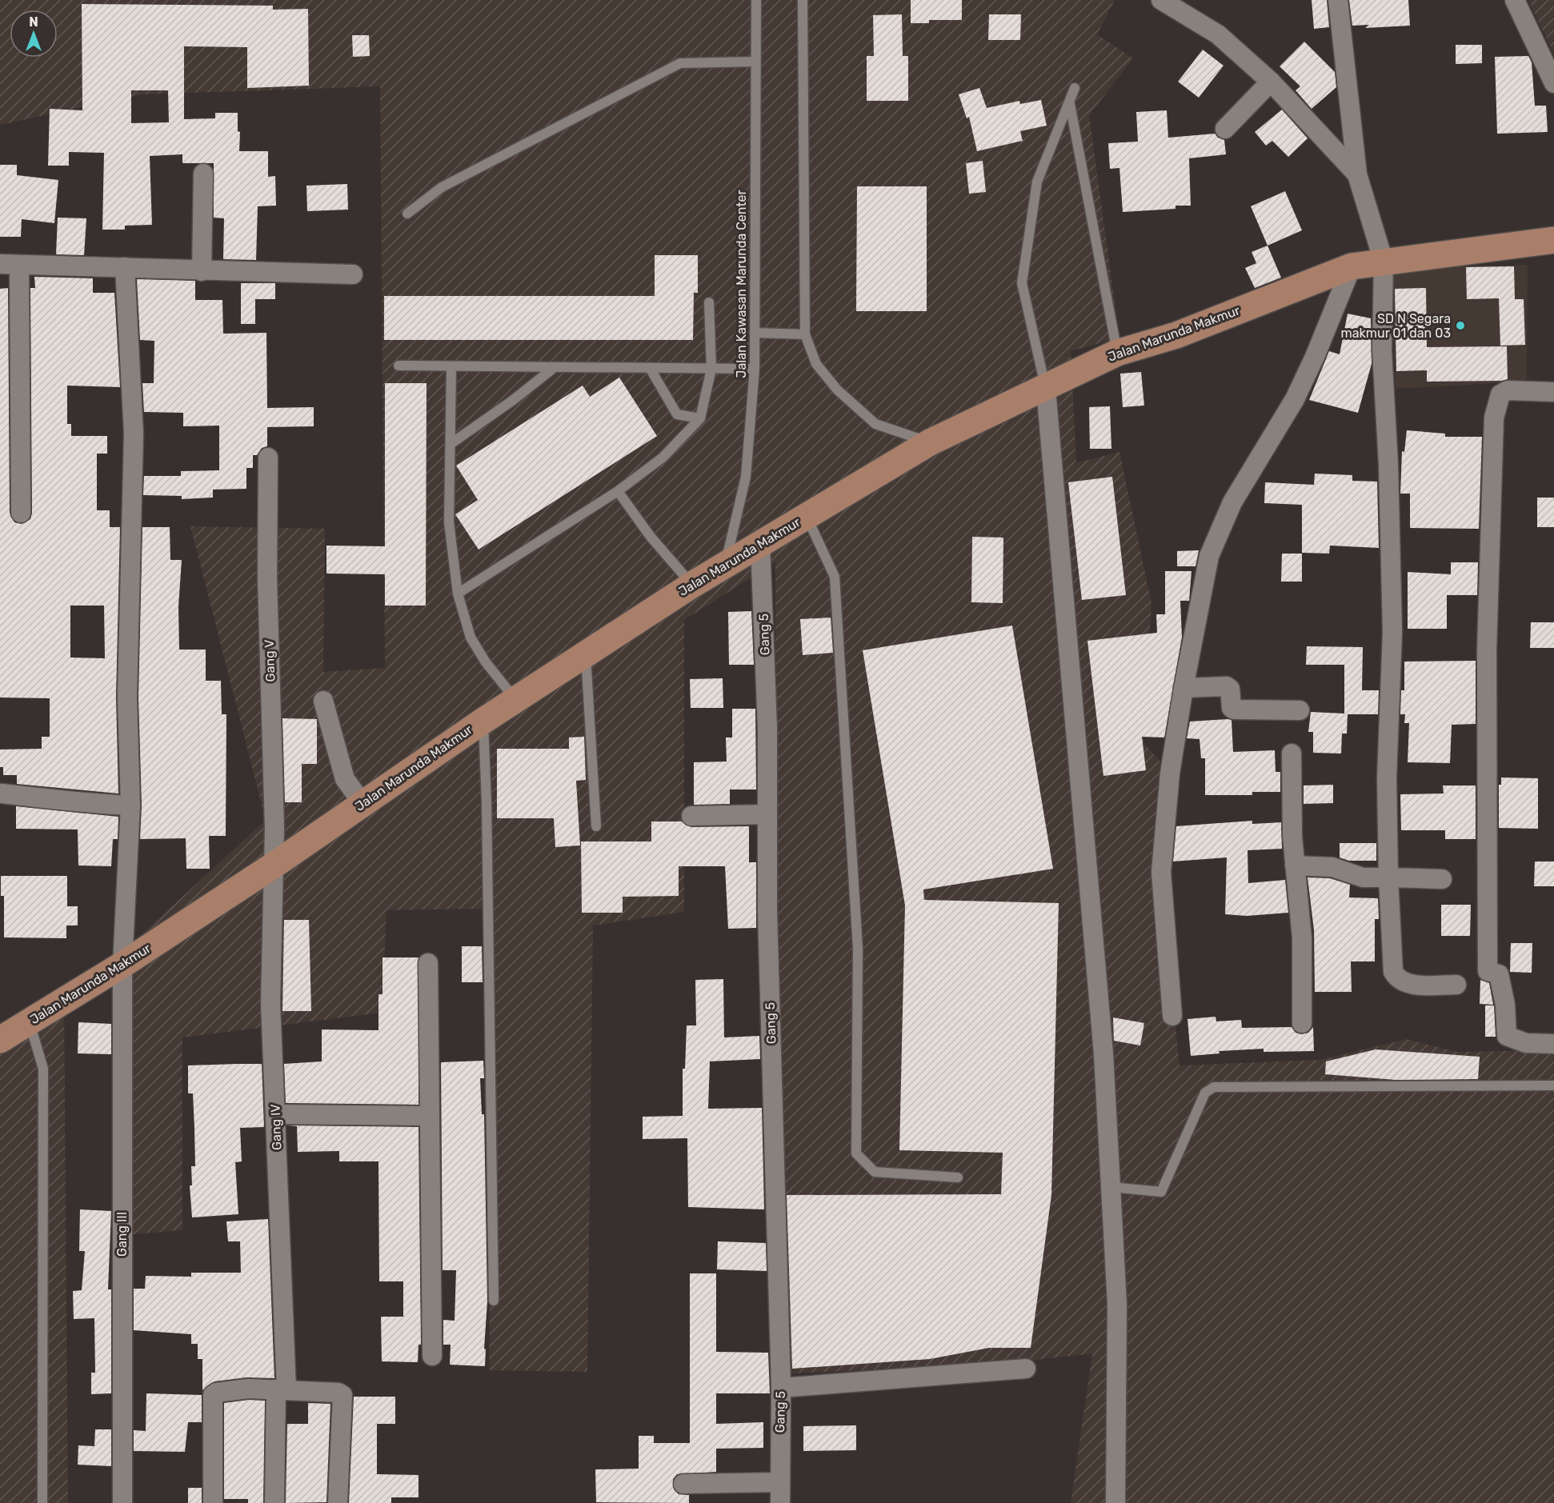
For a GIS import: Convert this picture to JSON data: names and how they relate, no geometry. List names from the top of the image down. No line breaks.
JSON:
{"streets":{"main road":["Jalan Marunda Makmur"],"street":["Gang 5","Gang V","Gang IV","Gang III"],"lane":["Jalan Kawasan Marunda Center"]},"crossings":[["Jalan Kawasan Marunda Center","Jalan Marunda Makmur"],["Jalan Marunda Makmur","Gang 5"],["Jalan Marunda Makmur","Gang V"],["Jalan Marunda Makmur","Gang IV"],["Jalan Marunda Makmur","Gang III"],["Gang V","Gang IV"]],"places":["SD N Segara makmur 01 dan 03"],"north":"top"}
